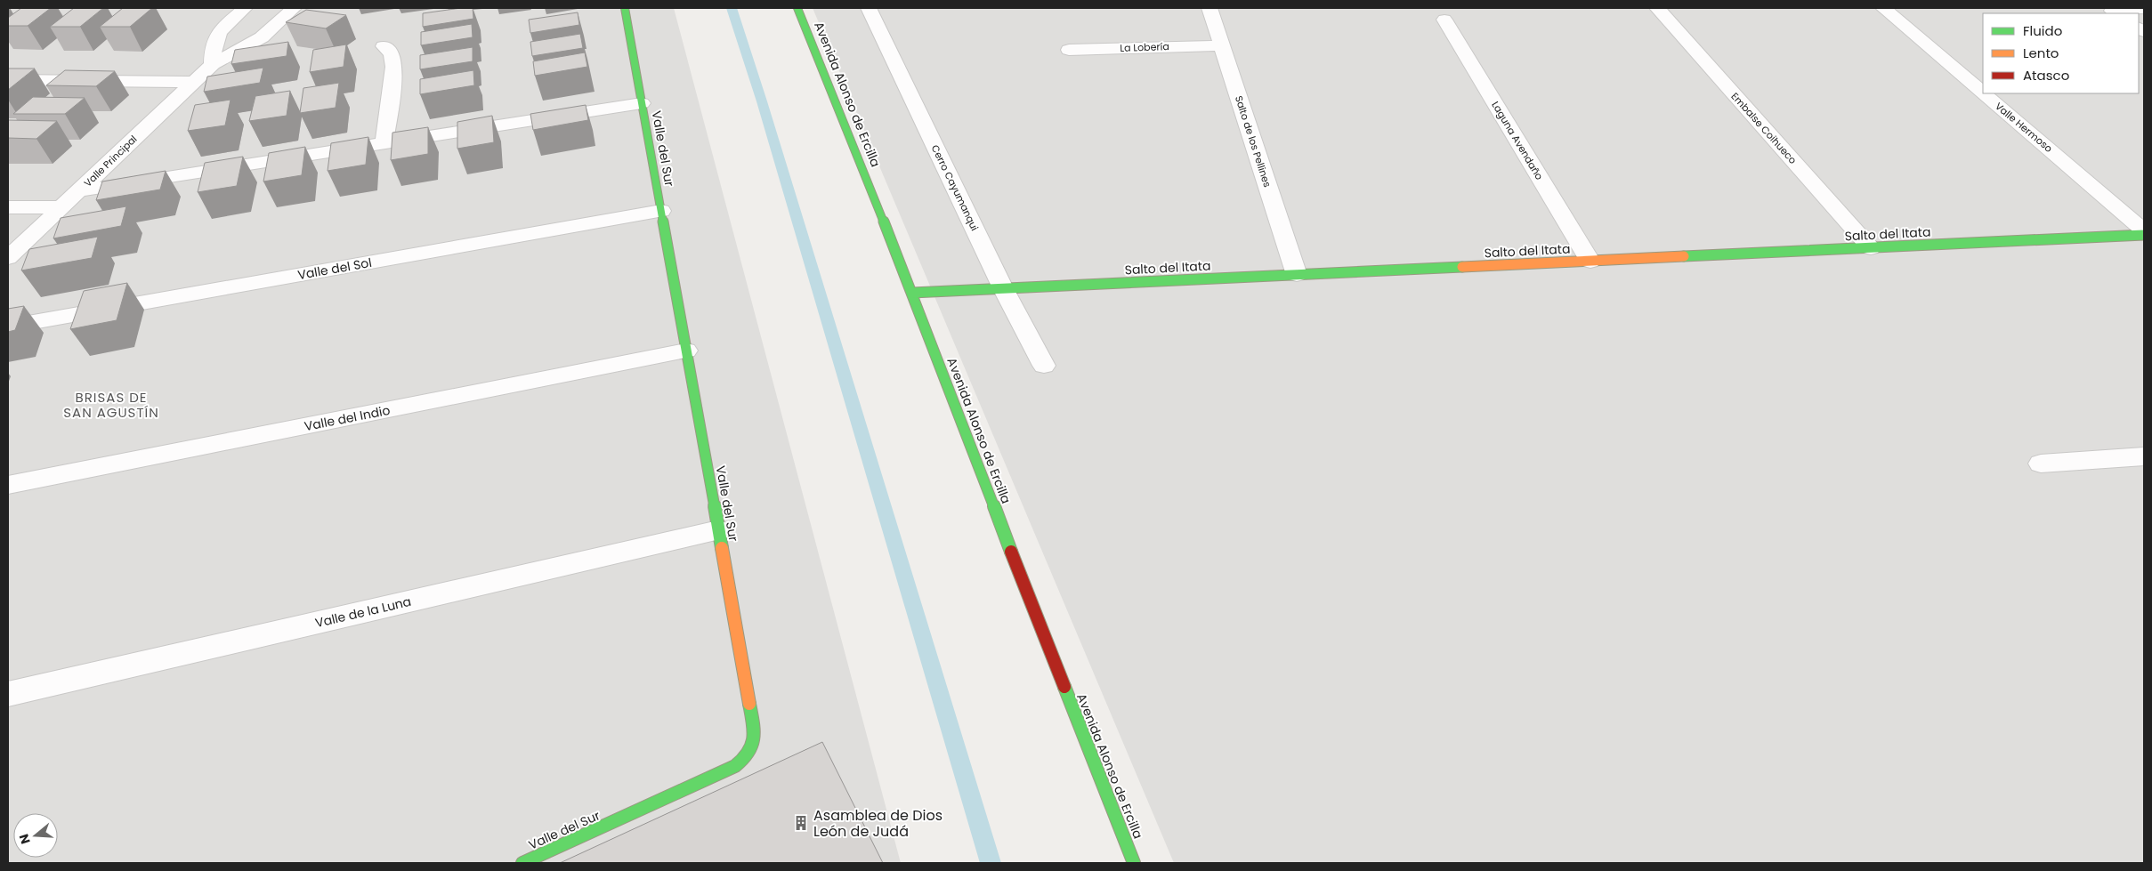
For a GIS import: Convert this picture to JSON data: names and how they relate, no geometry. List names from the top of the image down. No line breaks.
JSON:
{"streets":{"street":["La Lobería","Avenida Alonso de Ercilla","Valle Hermoso","Embalse Coihueco","Laguna Avendaño","Salto de los Pellines","Valle del Sur","Valle Principal","Cerro Cayumanqui","Salto del Itata","Valle del Sol","Valle del Indio","Valle de la Luna"]},"crossings":[["La Lobería","Salto de los Pellines"],["Avenida Alonso de Ercilla","Salto del Itata"],["Embalse Coihueco","Salto del Itata"],["Laguna Avendaño","Salto del Itata"],["Salto de los Pellines","Salto del Itata"],["Valle del Sur","Valle del Sol"],["Valle del Sur","Valle del Indio"],["Valle del Sur","Valle de la Luna"],["Cerro Cayumanqui","Salto del Itata"]],"districts":["BRISAS DE SAN AGUSTÍN"],"places":{"building":["Asamblea de Dios León de Judá"]},"legend":["Fluido","Lento","Atasco"],"north":"left"}
